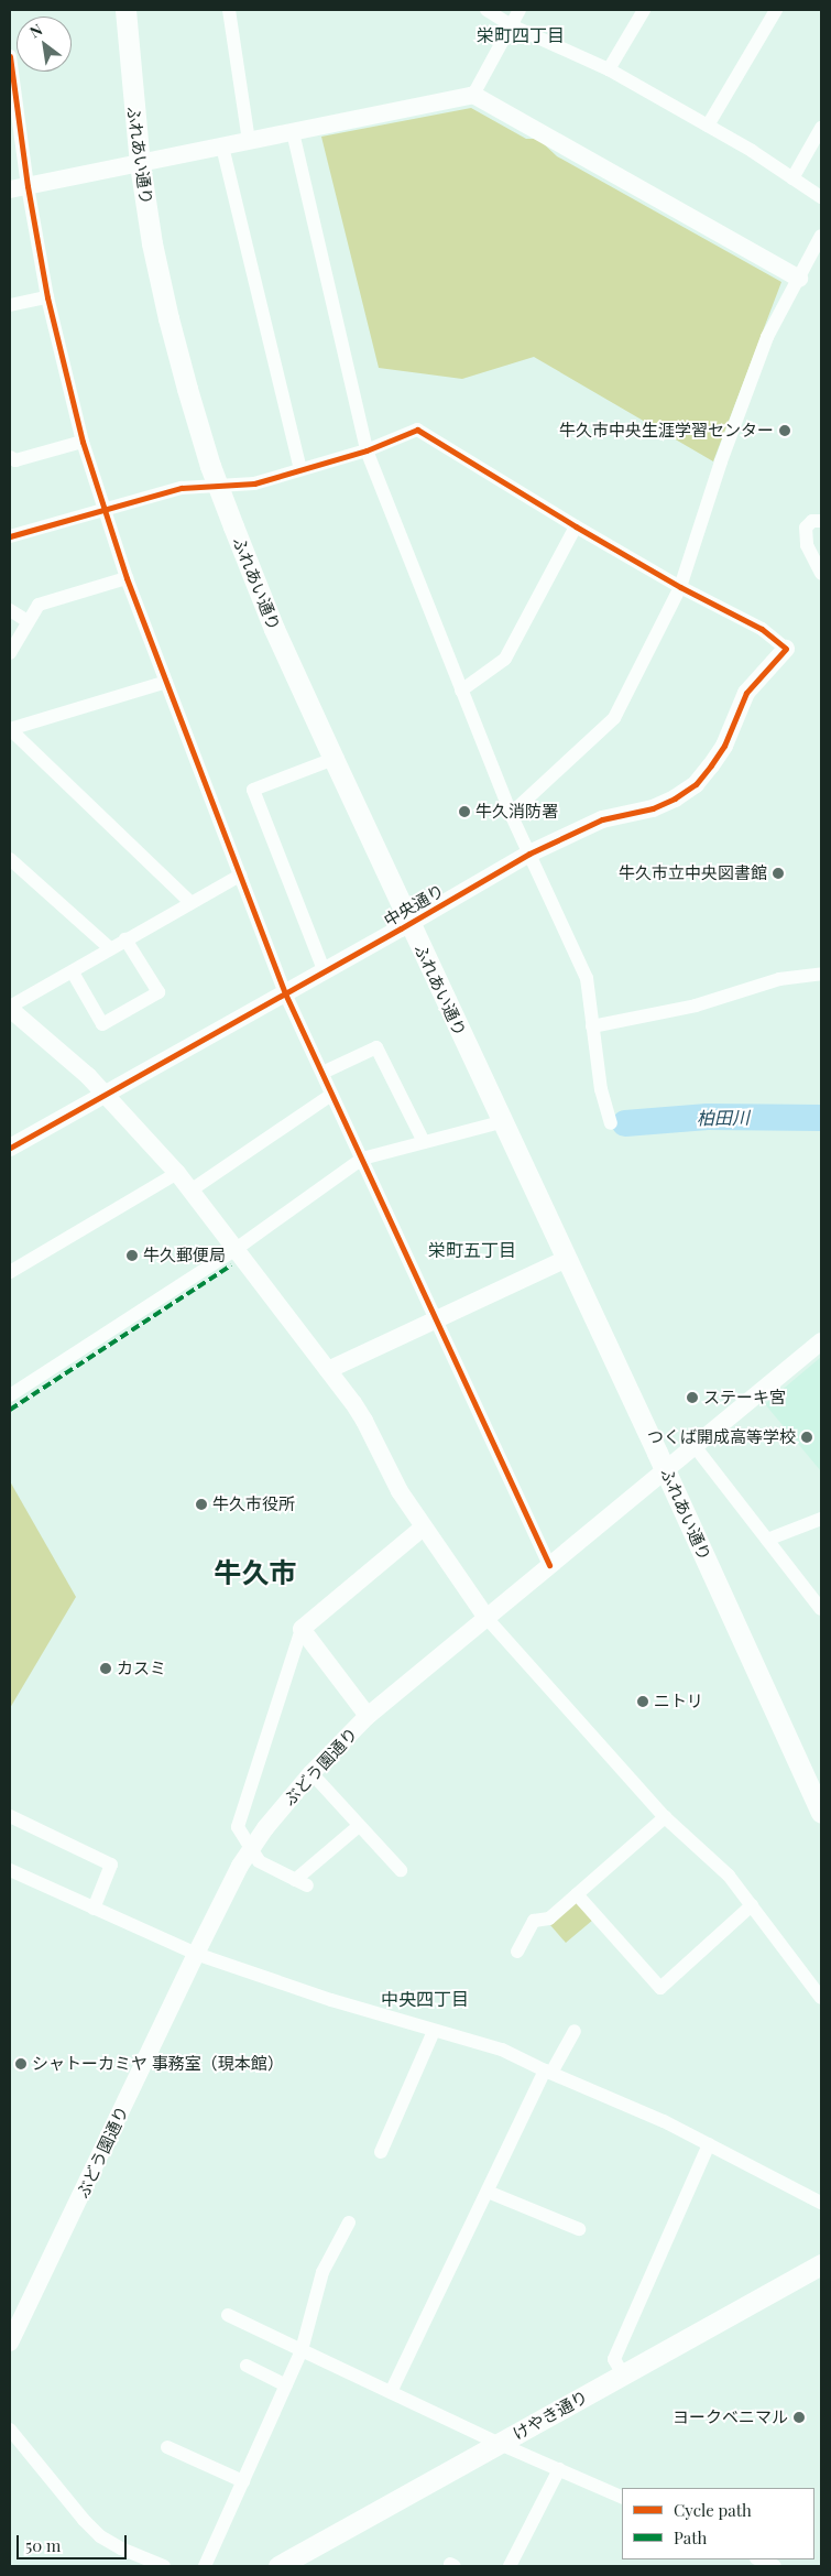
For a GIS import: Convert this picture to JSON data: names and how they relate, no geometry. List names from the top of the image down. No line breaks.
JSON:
{"streets":{"main road":["ふれあい通り","けやき通り"],"street":["中央通り","ぶどう園通り"]},"crossings":[["ふれあい通り","中央通り"],["ふれあい通り","ぶどう園通り"]],"districts":["栄町四丁目","栄町五丁目","牛久市","中央四丁目"],"water":["柏田川"],"places":["牛久市中央生涯学習センター","牛久消防署","牛久市立中央図書館","牛久郵便局","ステーキ宮","つくば開成高等学校","牛久市役所","カスミ","ニトリ","シャトーカミヤ 事務室（現本館）","ヨークベニマル"],"legend":["Cycle path","Path"],"scale_bar":"50 m","north":"top left"}
